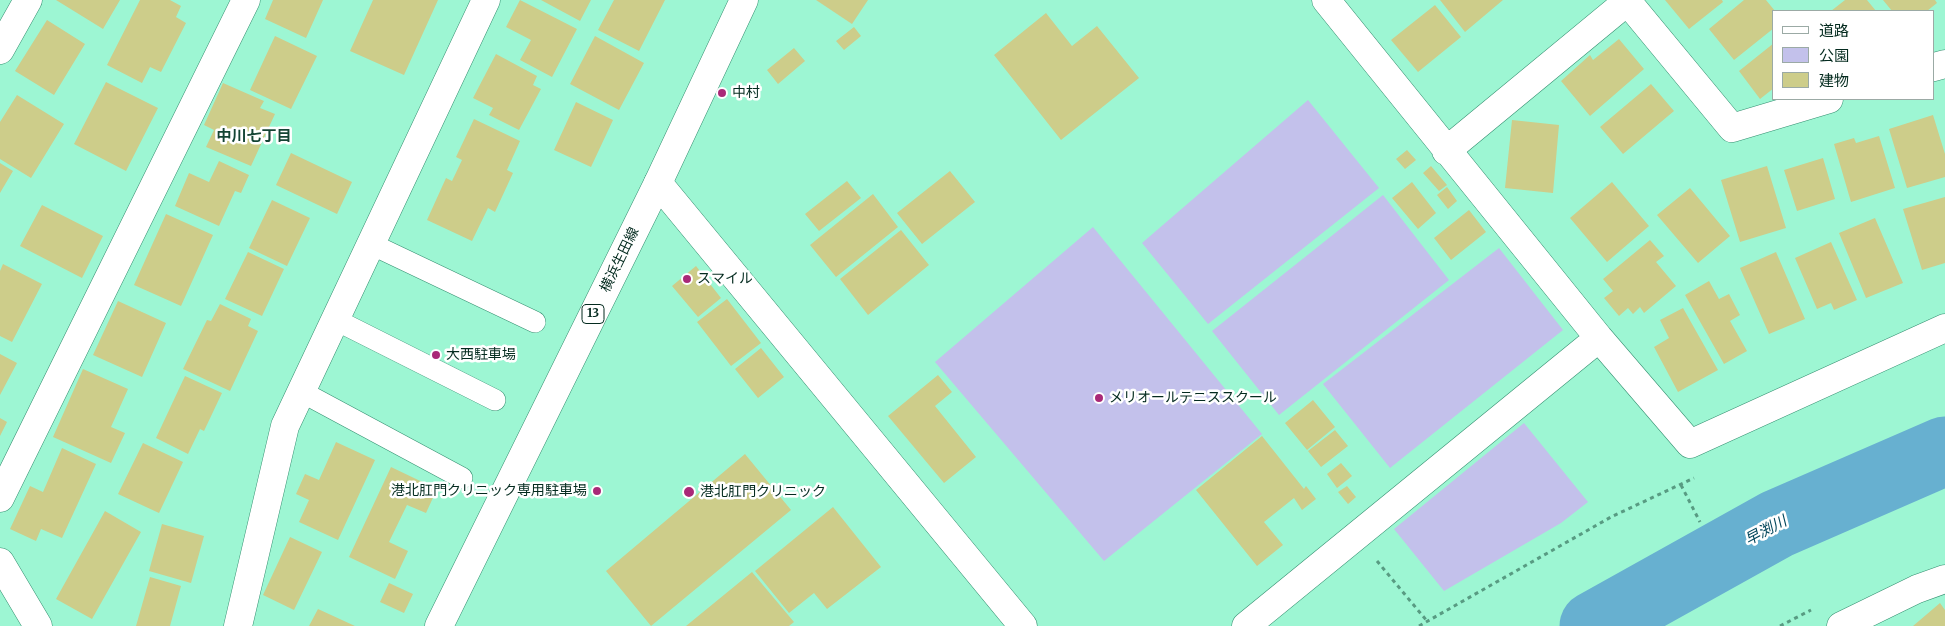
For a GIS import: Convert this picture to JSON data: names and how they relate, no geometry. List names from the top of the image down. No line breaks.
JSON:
{"streets":{"street":["横浜生田線","13"]},"districts":["中川七丁目"],"water":["早渕川"],"places":["中村","スマイル","大西駐車場","メリオールテニススクール","港北肛門クリニック専用駐車場","港北肛門クリニック"],"legend":["道路","公園","建物"]}
